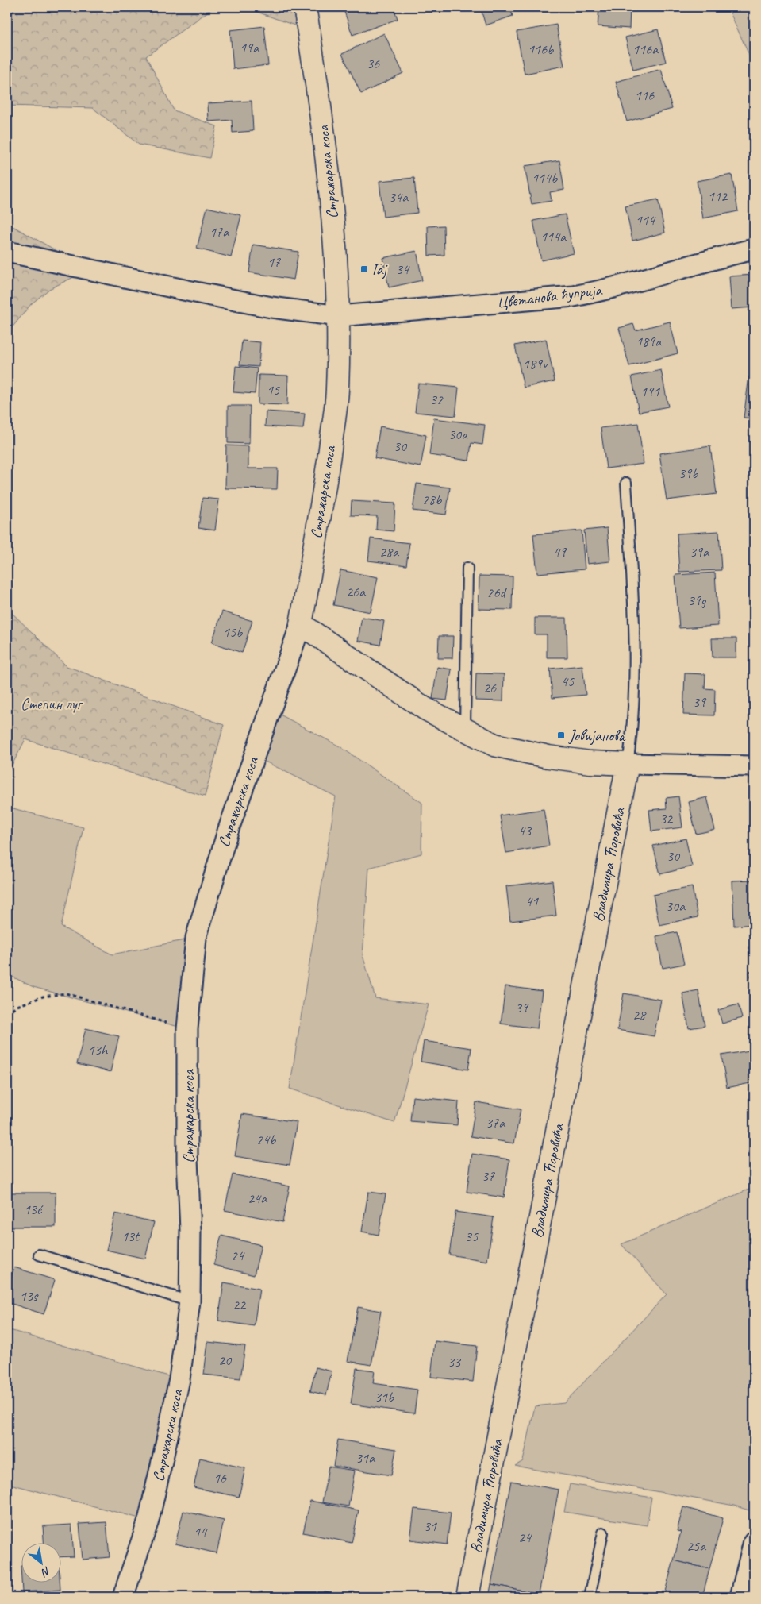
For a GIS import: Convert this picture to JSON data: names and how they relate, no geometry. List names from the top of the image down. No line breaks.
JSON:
{"streets":{"street":["Стражарска коса","Цветанова ћуприја","Владимира Ћоровића"]},"crossings":[["Стражарска коса","Цветанова ћуприја"]],"parks":["Степин луг"],"places":{"transit":["Гај","Јовијанова"]},"house_numbers":["19a","116b","116a","36","116","114b","112","34a","114","17a","114a","17","34","189a","189v","15","191","32","30a","30","39b","28b","28a","49","39a","26a","26d","39g","15b","45","26","39","32","43","30","41","30a","39","28","13h","37a","24b","37","24a","13ć","13t","35","24","13s","22","20","33","31b","31a","16","31","14","24","25a"],"north":"bottom right"}
